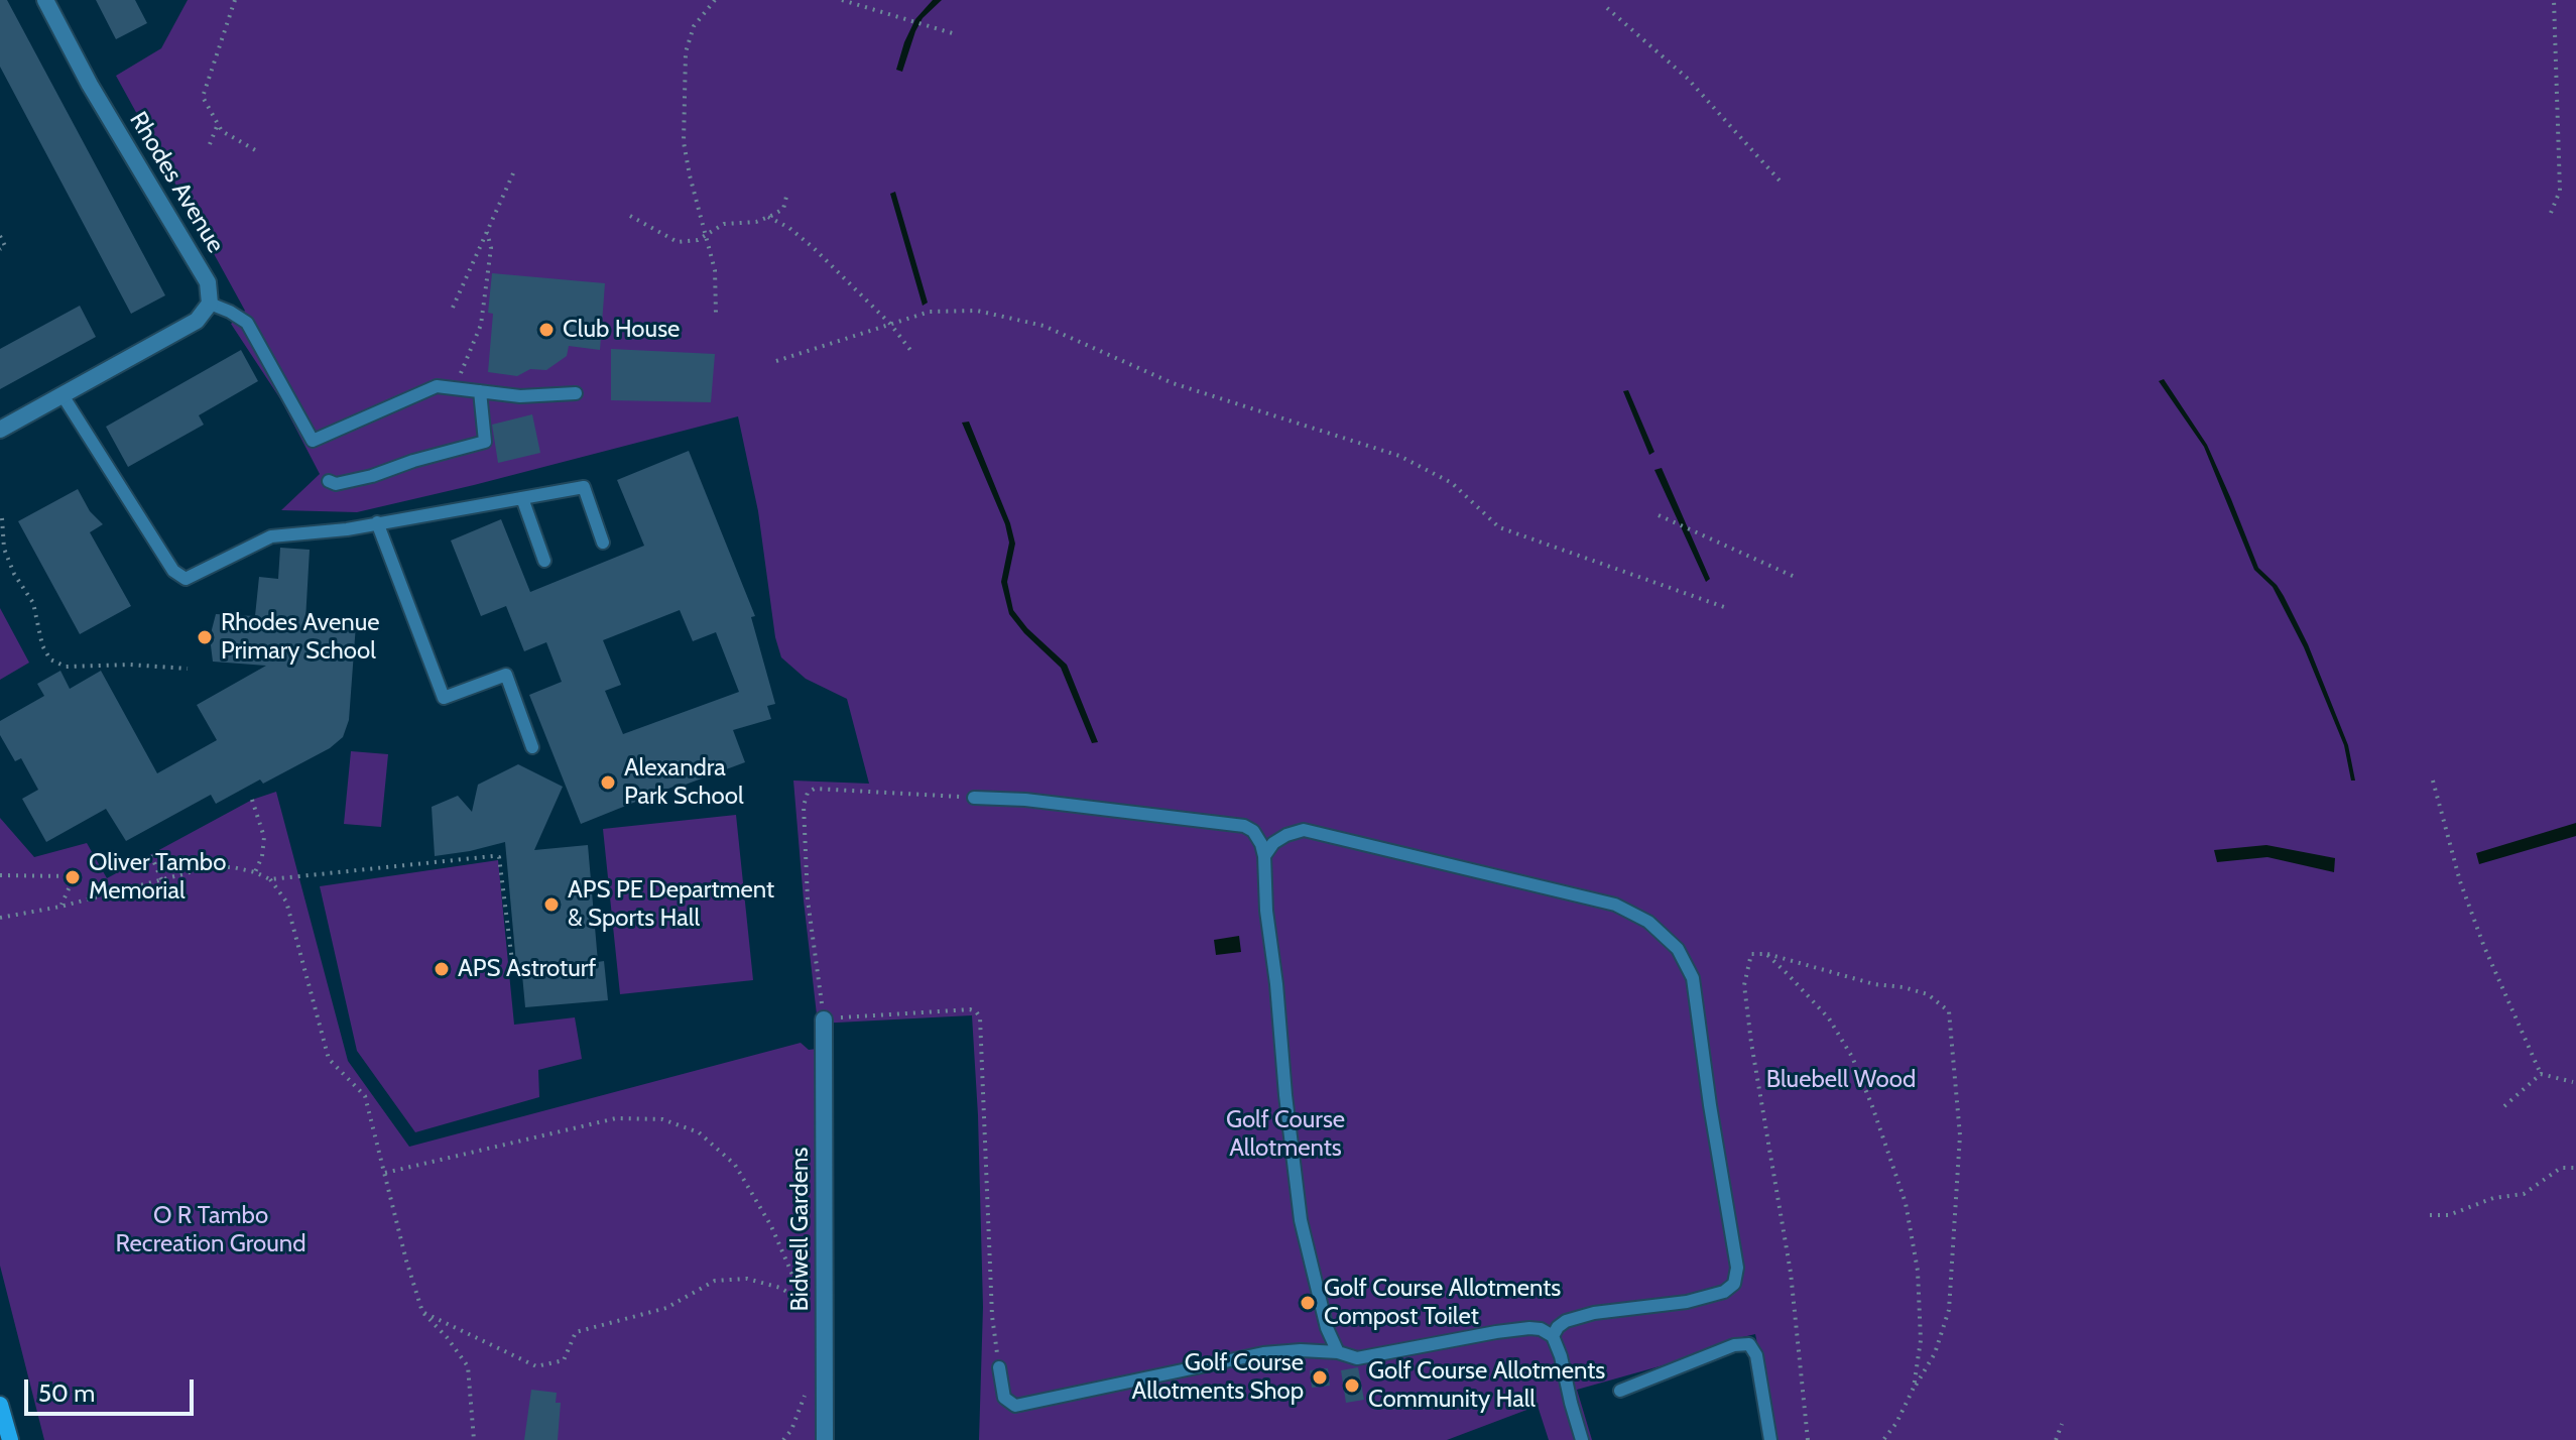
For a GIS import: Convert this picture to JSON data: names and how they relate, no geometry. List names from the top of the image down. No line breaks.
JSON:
{"streets":{"street":["Rhodes Avenue","Bidwell Gardens"]},"parks":["Bluebell Wood","Golf Course Allotments","O R Tambo Recreation Ground"],"places":["Club House","Rhodes Avenue Primary School","Alexandra Park School","Oliver Tambo Memorial","APS PE Department & Sports Hall","APS Astroturf","Golf Course Allotments Compost Toilet","Golf Course Allotments Shop","Golf Course Allotments Community Hall"],"scale_bar":"50 m"}
